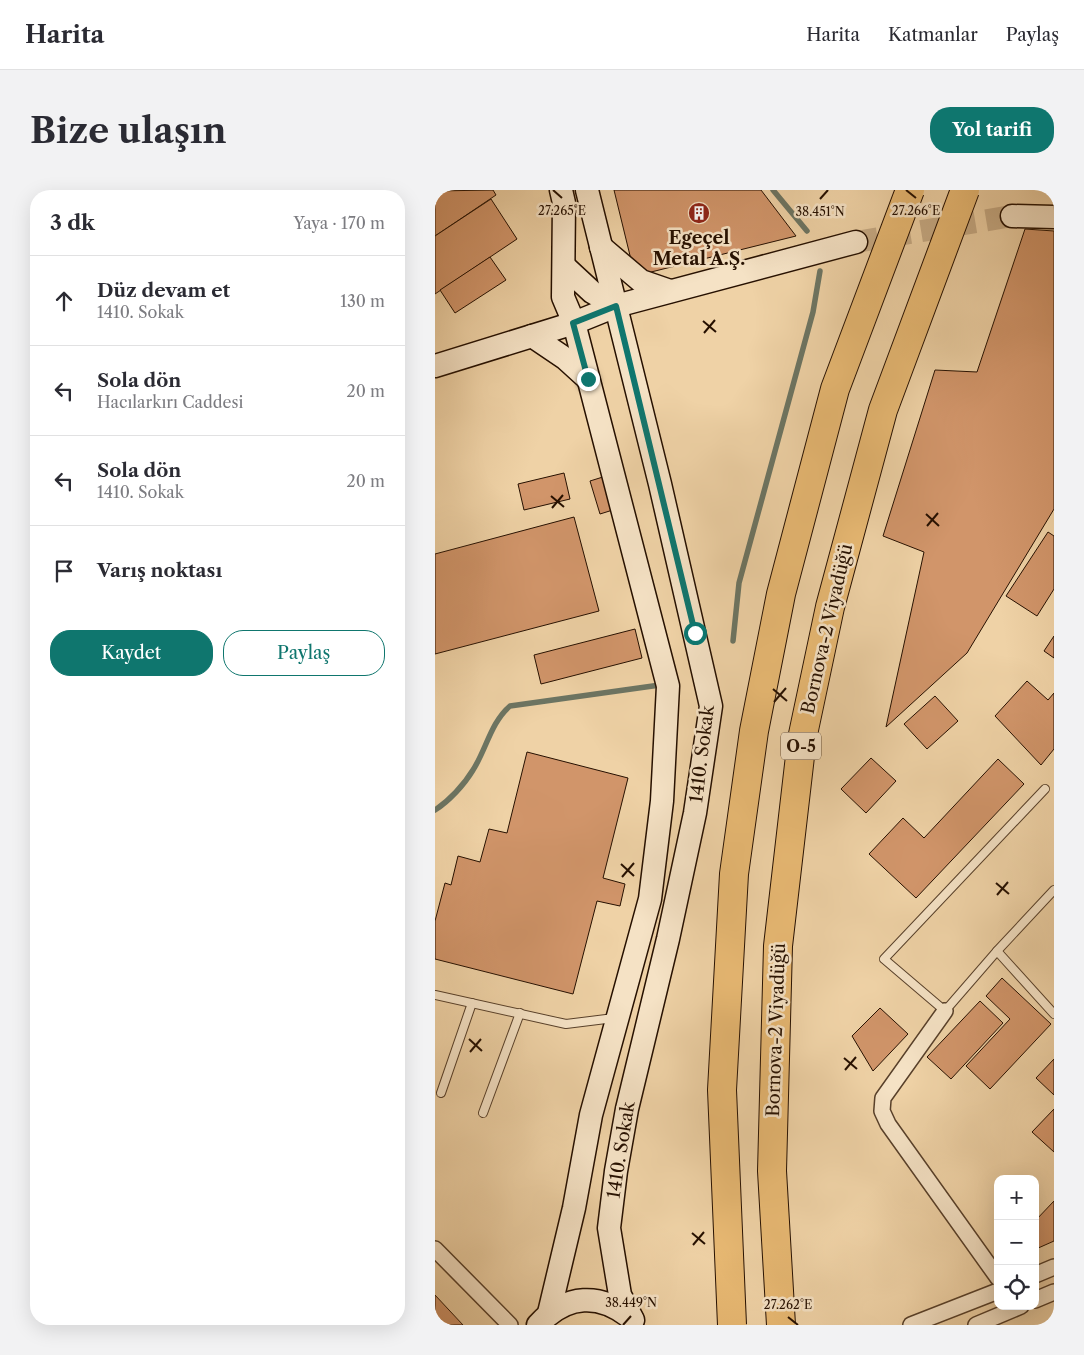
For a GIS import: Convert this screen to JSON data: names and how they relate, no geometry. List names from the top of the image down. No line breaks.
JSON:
{"streets":{"highway":["Bornova-2 Viyadüğü","O-5"],"street":["1410. Sokak"]},"places":{"building":["Egeçel Metal A.Ş."]},"page":{"header":"Harita","nav":["Harita","Katmanlar","Paylaş"],"buttons":["Yol tarifi",["Kaydet","Paylaş"]],"title":"Bize ulaşın","heading":["3 dk","Yaya · 170 m"],"list":[["Düz devam et","1410. Sokak","130 m"],["Sola dön","Hacılarkırı Caddesi","20 m"],["Sola dön","1410. Sokak","20 m"],"Varış noktası"],"map_buttons":["+","−"]},"coordinates":["27.266°E","27.265°E","38.451°N","38.449°N","27.262°E"]}
